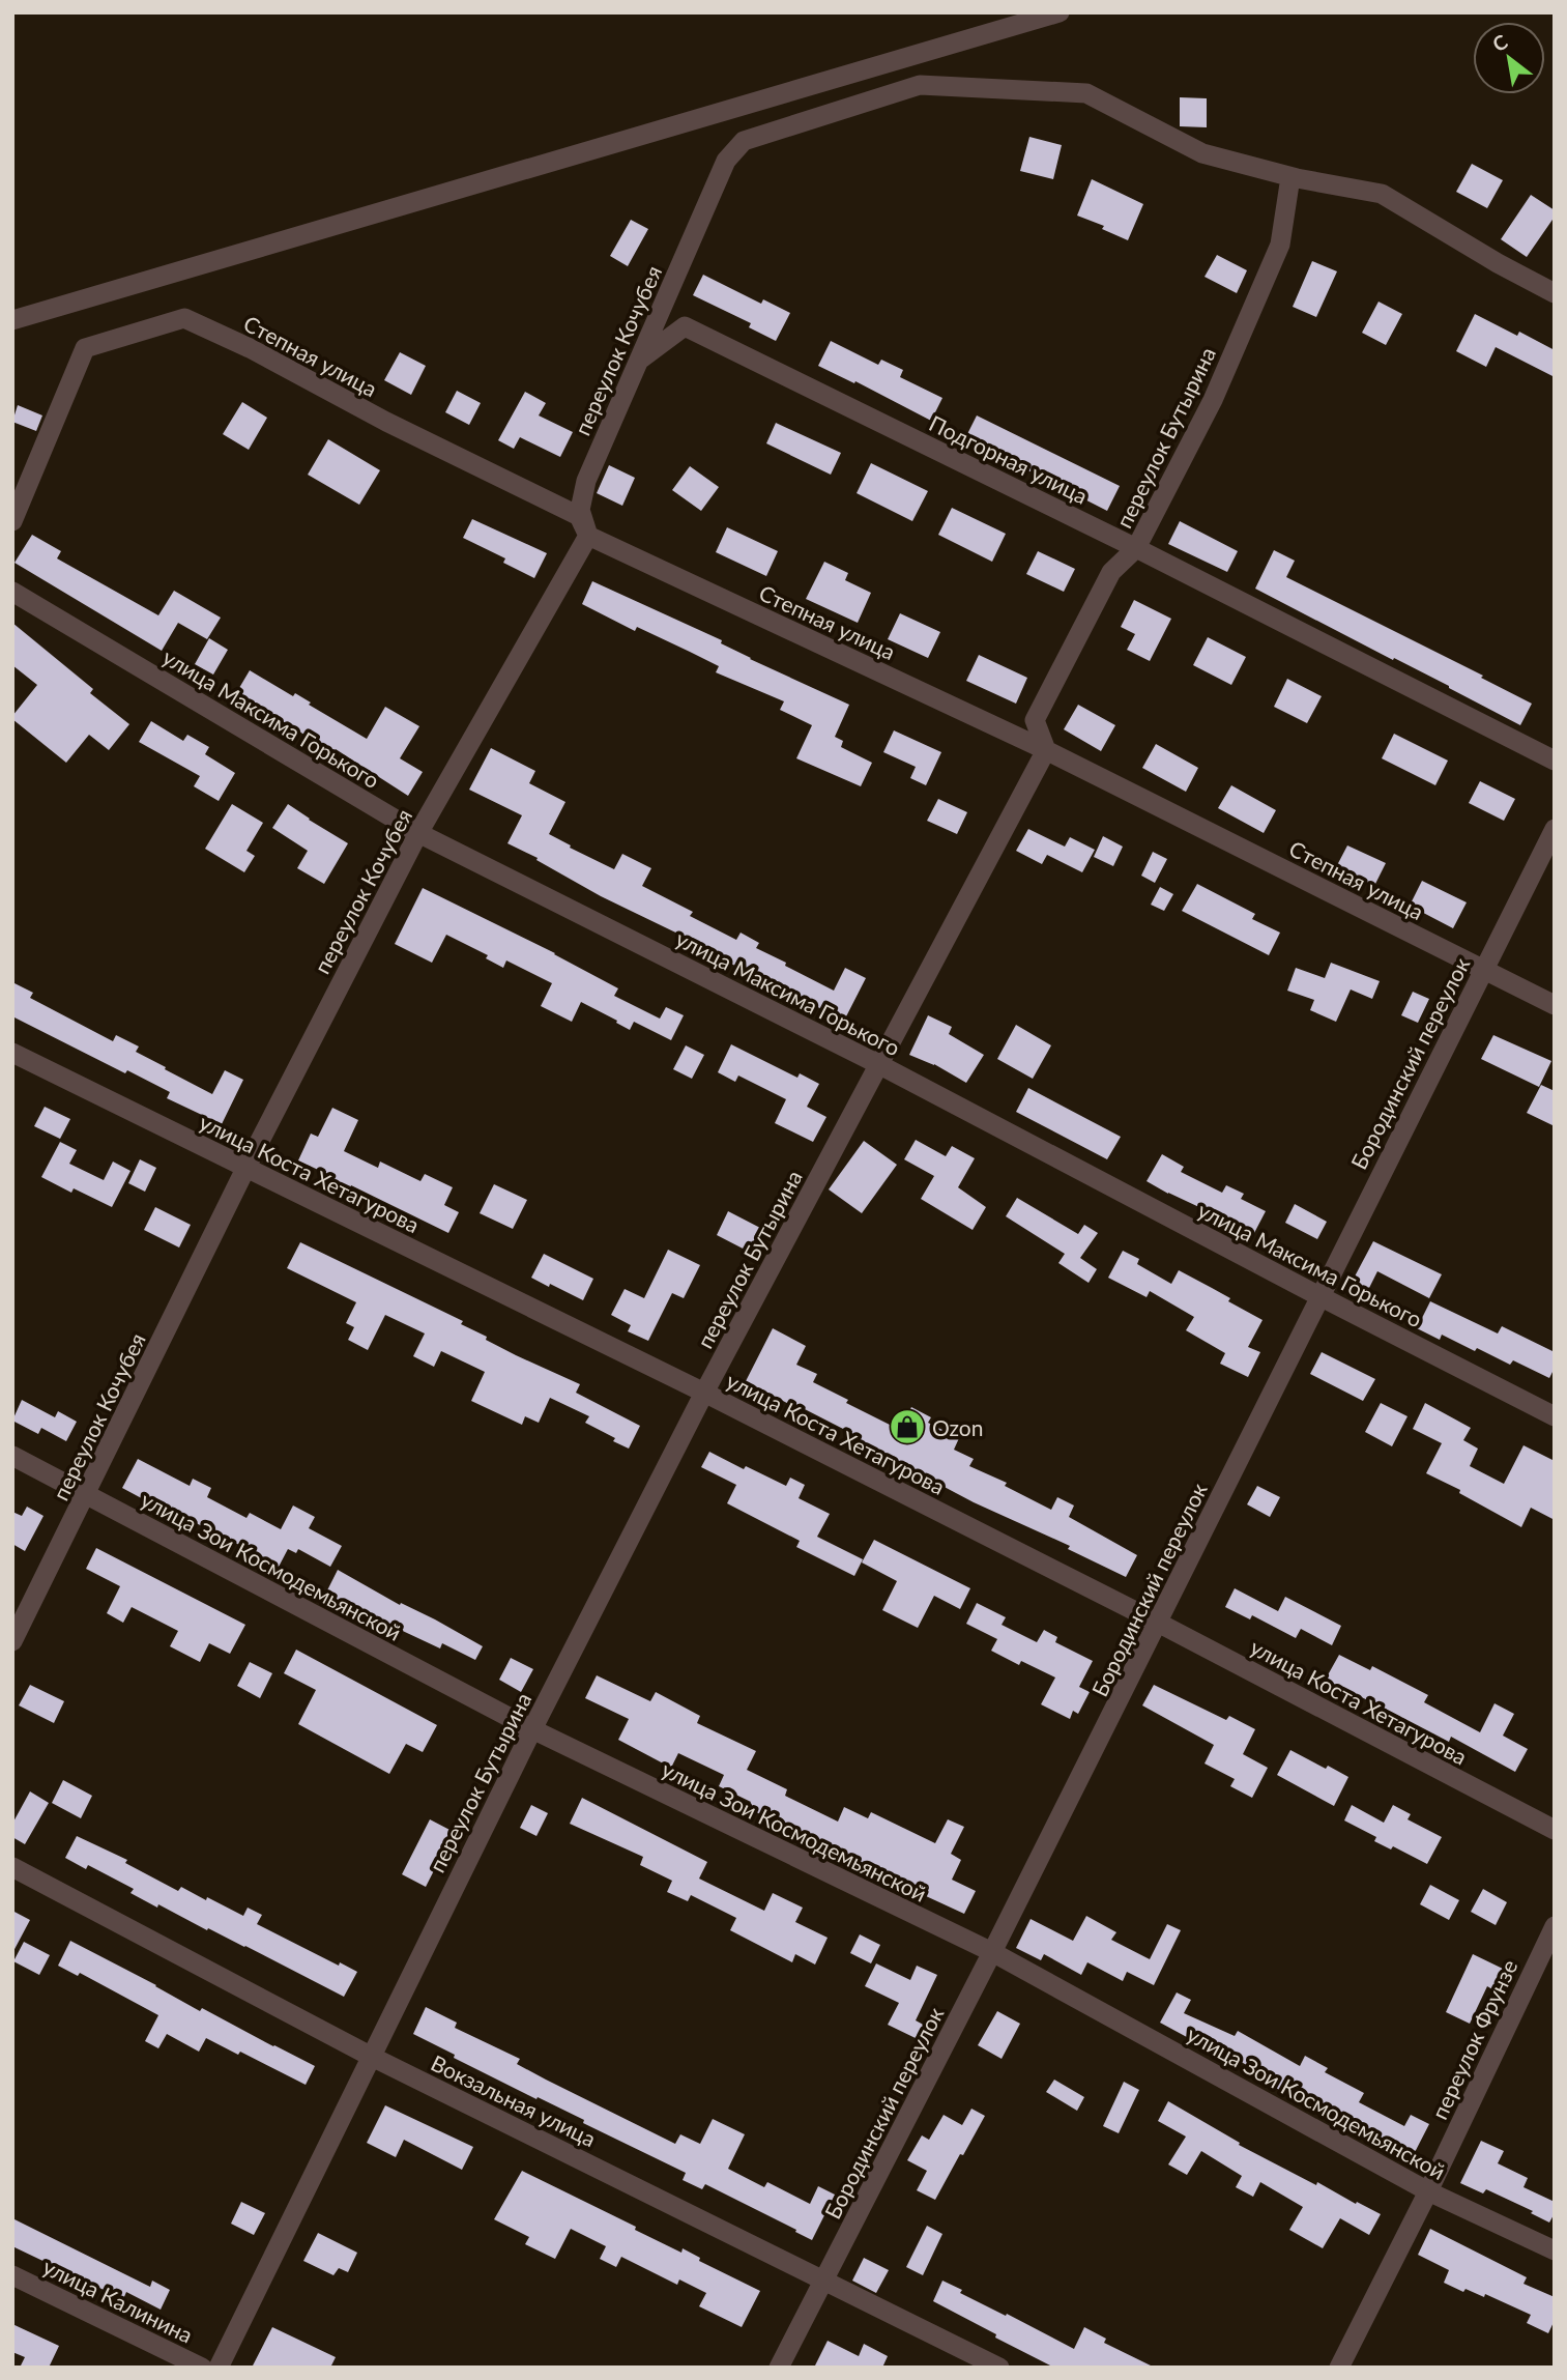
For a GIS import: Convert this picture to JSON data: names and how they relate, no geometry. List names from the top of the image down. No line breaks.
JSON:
{"streets":{"street":["переулок Кочубея","Степная улица","переулок Бутырина","Подгорная улица","улица Максима Горького","Бородинский переулок","улица Коста Хетагурова","улица Зои Космодемьянской","переулок Фрунзе","Вокзальная улица","улица Калинина"]},"crossings":[["переулок Кочубея","Степная улица"],["переулок Кочубея","переулок Бутырина"],["переулок Кочубея","Подгорная улица"],["переулок Кочубея","улица Максима Горького"],["переулок Кочубея","улица Коста Хетагурова"],["переулок Кочубея","улица Зои Космодемьянской"],["Степная улица","переулок Бутырина"],["Степная улица","Бородинский переулок"],["переулок Бутырина","Подгорная улица"],["переулок Бутырина","улица Максима Горького"],["переулок Бутырина","улица Коста Хетагурова"],["переулок Бутырина","улица Зои Космодемьянской"],["переулок Бутырина","Вокзальная улица"],["улица Максима Горького","Бородинский переулок"],["Бородинский переулок","улица Коста Хетагурова"],["Бородинский переулок","улица Зои Космодемьянской"],["Бородинский переулок","Вокзальная улица"],["улица Зои Космодемьянской","переулок Фрунзе"]],"places":{"shop":["Ozon"]},"north":"top left"}
